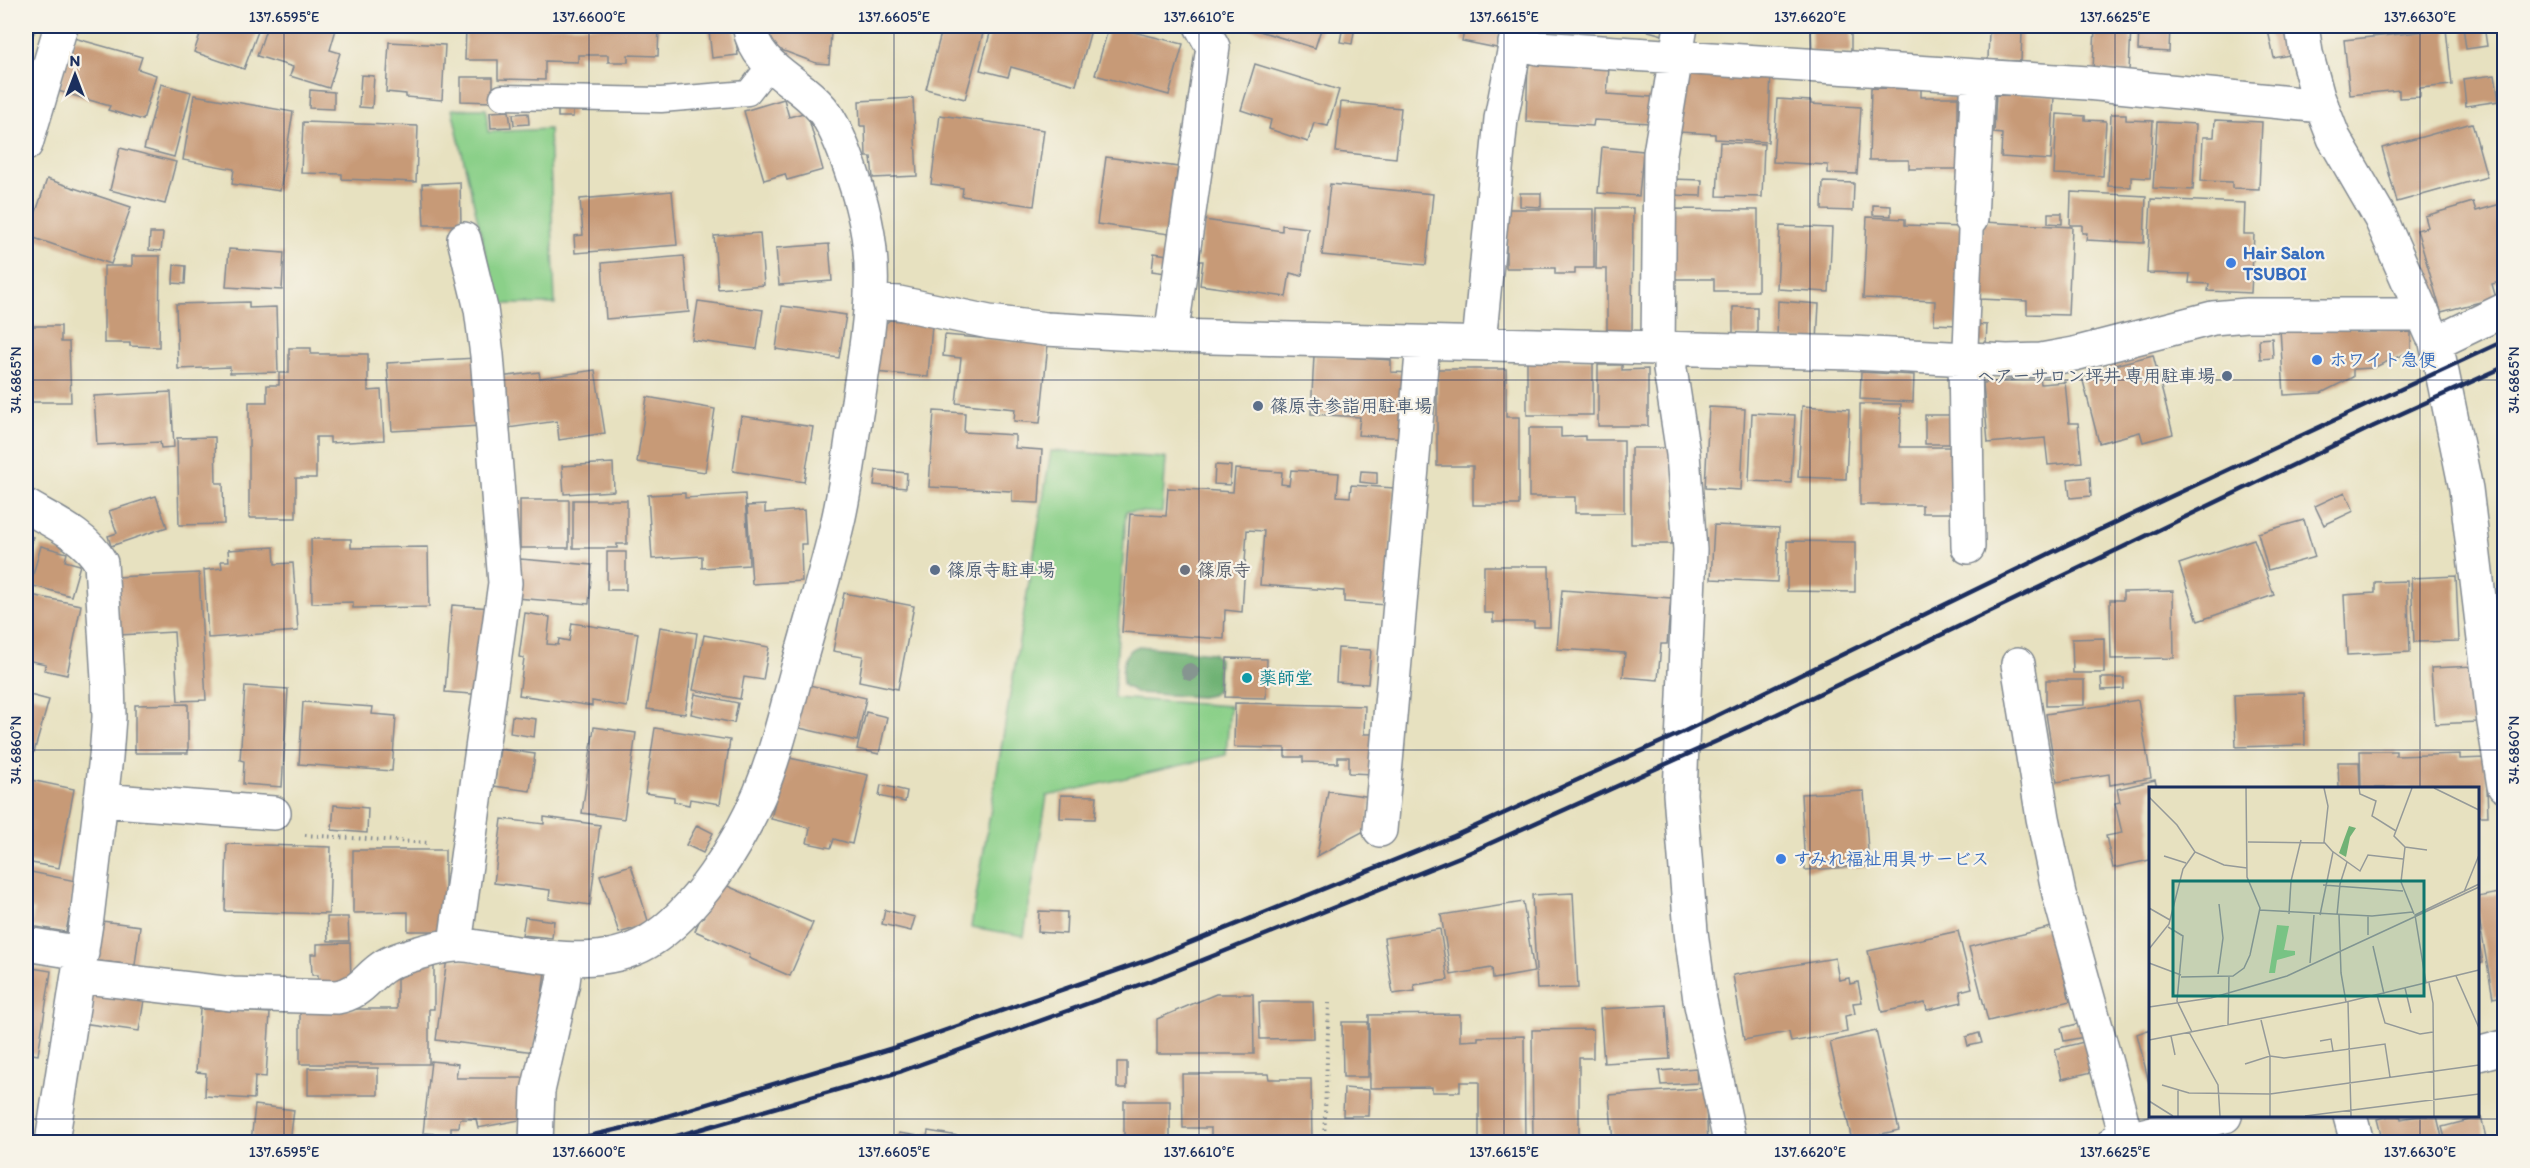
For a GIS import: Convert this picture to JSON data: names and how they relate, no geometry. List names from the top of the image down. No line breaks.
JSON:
{"places":["Hair Salon TSUBOI","ホワイト急便","ヘアーサロン坪井 専用駐車場","篠原寺参詣用駐車場","篠原寺駐車場","篠原寺","薬師堂","すみれ福祉用具サービス"],"north":"top","coordinates":["137.6595°E","137.6600°E","137.6605°E","137.6610°E","137.6615°E","137.6620°E","137.6625°E","137.6630°E","34.6865°N","34.6860°N"]}
